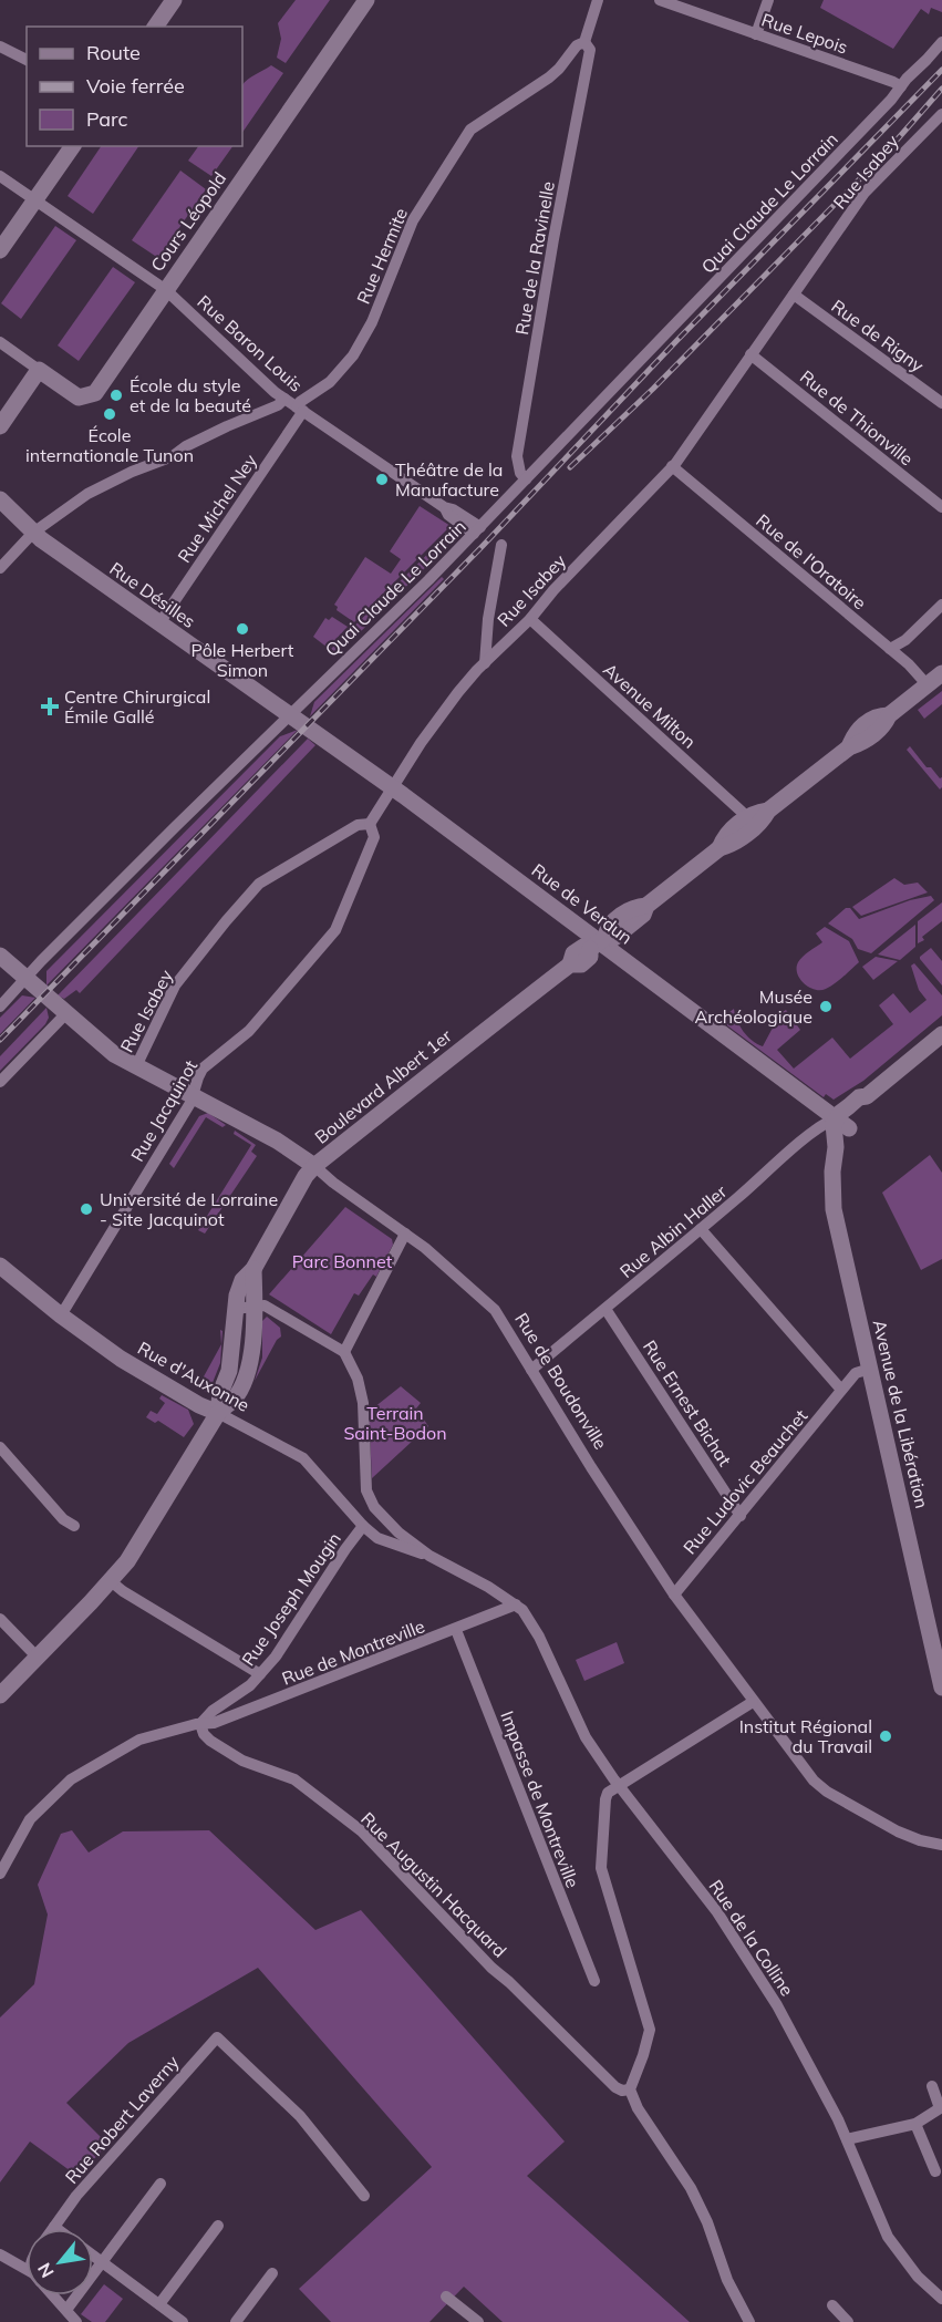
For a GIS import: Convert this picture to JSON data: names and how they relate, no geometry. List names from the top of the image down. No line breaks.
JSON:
{"streets":{"main road":["Cours Léopold","Rue Désilles","Rue de Verdun","Boulevard Albert 1er","Rue d'Auxonne","Rue de Boudonville","Avenue de la Libération"],"street":["Rue Lepois","Rue Isabey","Quai Claude Le Lorrain","Rue Hermite","Rue de la Ravinelle","Rue de Rigny","Rue Baron Louis","Rue de Thionville","Rue Michel Ney","Rue de l'Oratoire","Avenue Milton","Rue Jacquinot","Rue Albin Haller","Rue Ernest Bichat","Rue Ludovic Beauchet","Rue Joseph Mougin","Rue de Montreville","Impasse de Montreville","Rue Augustin Hacquard","Rue de la Colline","Rue Robert Laverny"]},"crossings":[["Rue Lepois","Quai Claude Le Lorrain"],["Rue Isabey","Rue de Rigny"],["Rue Isabey","Rue de Thionville"],["Rue Isabey","Rue de l'Oratoire"],["Rue Isabey","Avenue Milton"],["Rue Isabey","Rue de Verdun"],["Rue Isabey","Rue Jacquinot"],["Rue Isabey","Rue de Boudonville"],["Quai Claude Le Lorrain","Rue de la Ravinelle"],["Quai Claude Le Lorrain","Rue Baron Louis"],["Quai Claude Le Lorrain","Rue Désilles"],["Quai Claude Le Lorrain","Rue de Verdun"],["Quai Claude Le Lorrain","Rue de Boudonville"],["Cours Léopold","Rue Baron Louis"],["Rue Hermite","Rue de la Ravinelle"],["Rue Hermite","Rue Baron Louis"],["Rue Hermite","Rue Michel Ney"],["Rue Baron Louis","Rue Michel Ney"],["Rue Michel Ney","Rue Désilles"],["Rue de l'Oratoire","Boulevard Albert 1er"],["Rue Désilles","Rue de Verdun"],["Avenue Milton","Boulevard Albert 1er"],["Rue de Verdun","Boulevard Albert 1er"],["Rue de Verdun","Rue Albin Haller"],["Rue de Verdun","Avenue de la Libération"],["Boulevard Albert 1er","Rue d'Auxonne"],["Boulevard Albert 1er","Rue de Boudonville"],["Rue Jacquinot","Rue d'Auxonne"],["Rue Jacquinot","Rue de Boudonville"],["Rue Albin Haller","Rue de Boudonville"],["Rue Albin Haller","Rue Ernest Bichat"],["Rue Albin Haller","Avenue de la Libération"],["Rue d'Auxonne","Rue Joseph Mougin"],["Rue de Boudonville","Rue Ludovic Beauchet"],["Rue Ernest Bichat","Rue Ludovic Beauchet"],["Avenue de la Libération","Rue Ludovic Beauchet"],["Rue Joseph Mougin","Rue de Montreville"],["Rue Joseph Mougin","Rue Augustin Hacquard"],["Rue de Montreville","Impasse de Montreville"],["Rue de Montreville","Rue Augustin Hacquard"],["Rue de Montreville","Rue de la Colline"]],"parks":["Parc Bonnet","Terrain Saint-Bodon"],"places":{"other":["École du style et de la beauté","École internationale Tunon","Théâtre de la Manufacture","Pôle Herbert Simon","Musée Archéologique","Université de Lorraine - Site Jacquinot","Institut Régional du Travail"],"health":["Centre Chirurgical Émile Gallé"]},"legend":["Route","Voie ferrée","Parc"],"north":"bottom left"}
